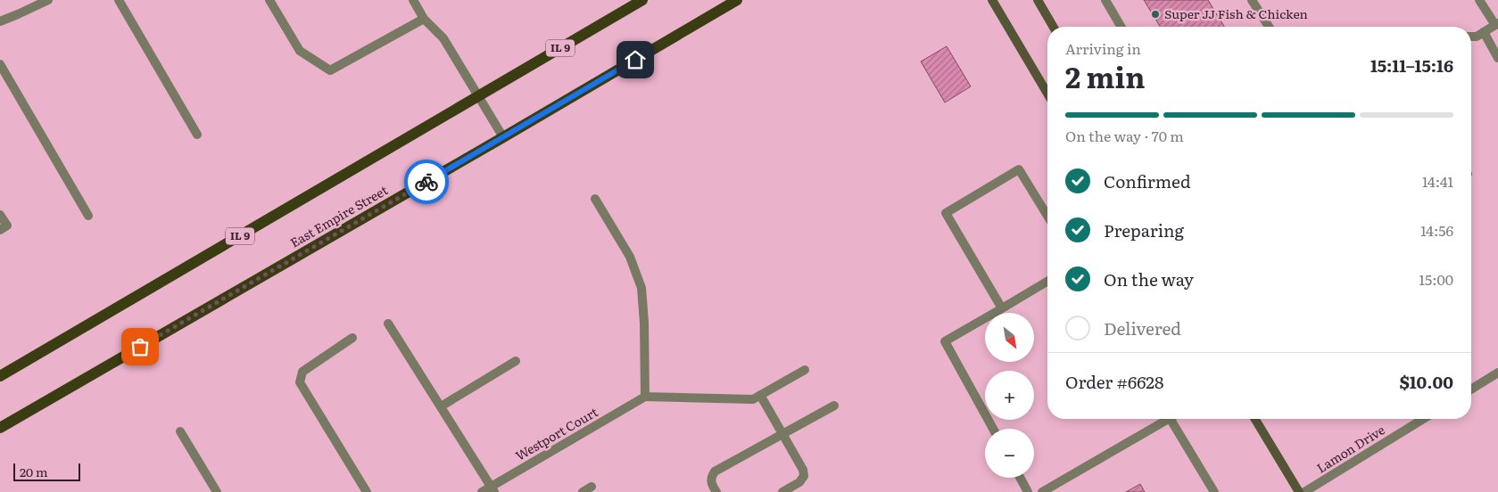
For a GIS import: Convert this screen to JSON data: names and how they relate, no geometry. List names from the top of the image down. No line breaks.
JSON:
{"streets":{"main road":["IL 9","East Empire Street"],"street":["Westport Court","Lamon Drive"]},"places":["Super JJ Fish & Chicken"],"scale_bar":"20 m","north":"bottom right","page":{"heading":["2 min","Arriving in","15:11–15:16"],"panel":["Order #6628","$10.00"],"bar":"On the way · 70 m","list":[["Confirmed","14:41"],["Preparing","14:56"],["On the way","15:00"],"Delivered"],"map_buttons":["+","−"],"scale":"20 m"}}
